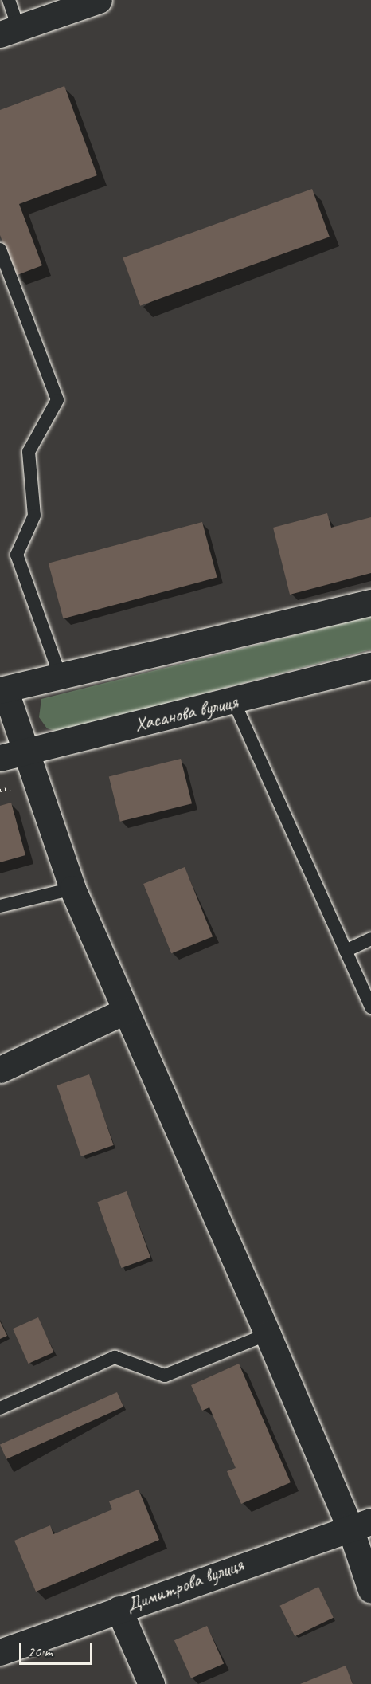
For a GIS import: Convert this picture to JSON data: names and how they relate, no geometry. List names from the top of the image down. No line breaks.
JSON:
{"streets":{"street":["Хасанова вулиця","Димитрова вулиця"]},"scale_bar":"20 m"}
